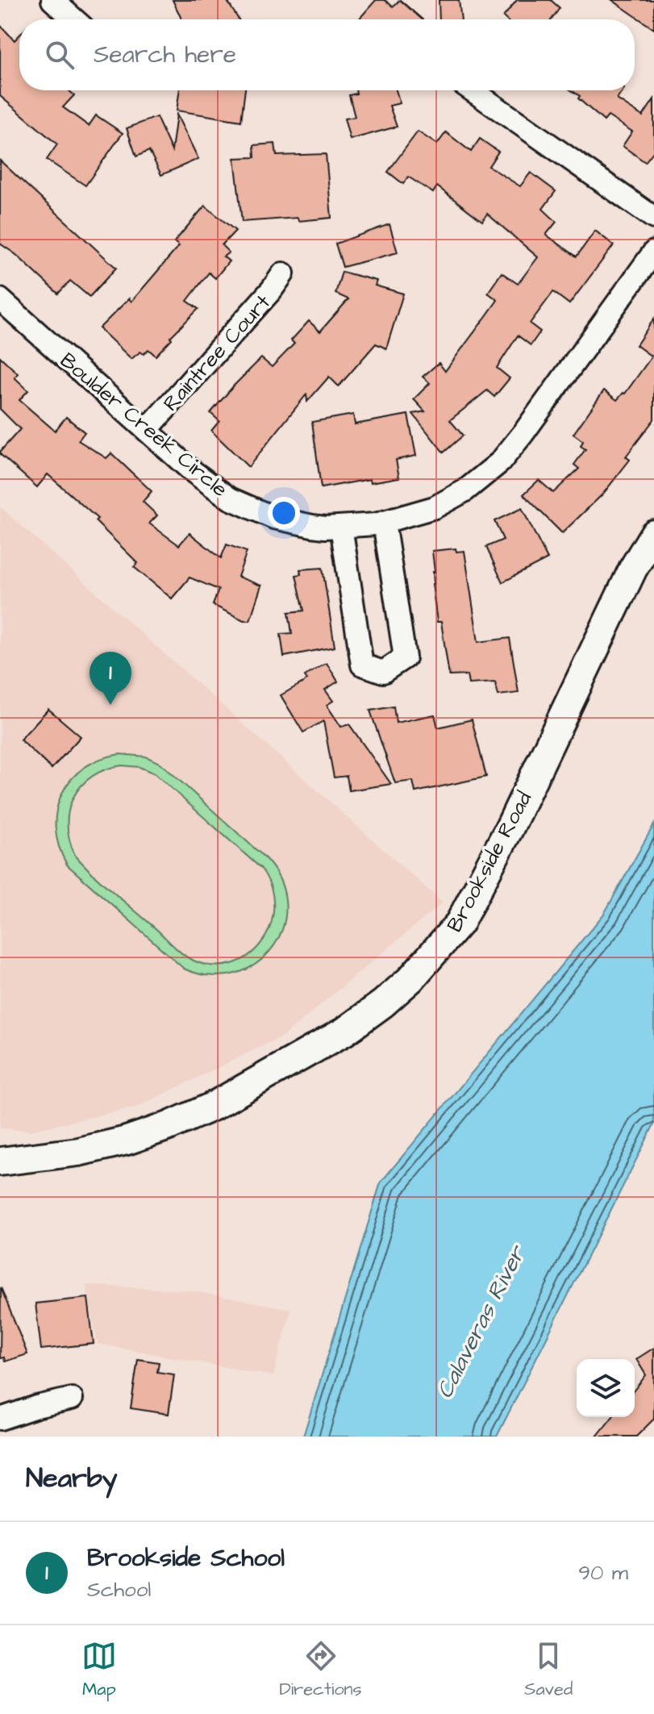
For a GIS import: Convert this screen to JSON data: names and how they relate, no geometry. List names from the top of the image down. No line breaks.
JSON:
{"streets":{"street":["Raintree Court","Boulder Creek Circle","Brookside Road"]},"crossings":[["Raintree Court","Boulder Creek Circle"]],"water":["Calaveras River"],"page":{"search":"Search here","pins":"1","heading":"Nearby","list":[{"mark":"1","name":"Brookside School","note":"School","value":"90 m"}],"nav":["Map","Directions","Saved"]}}
